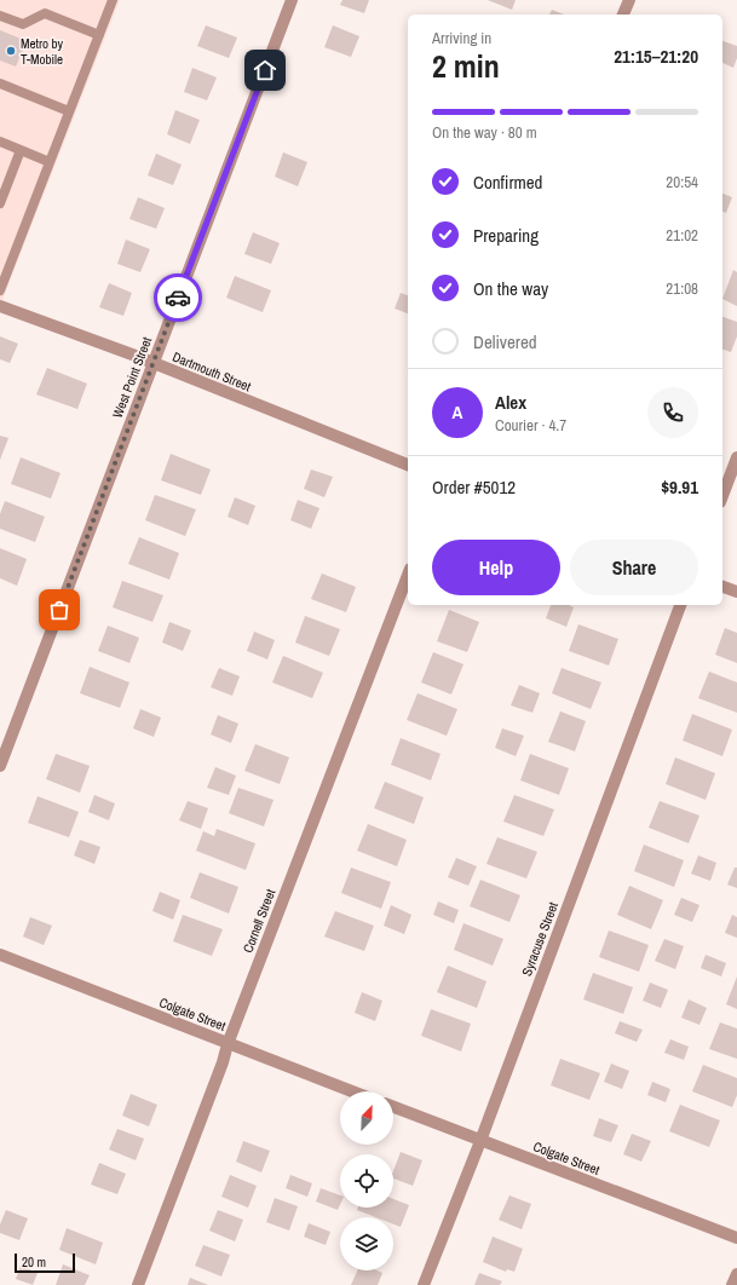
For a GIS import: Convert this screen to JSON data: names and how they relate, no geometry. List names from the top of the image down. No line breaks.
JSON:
{"streets":{"street":["Dartmouth Street","West Point Street","Cornell Street","Syracuse Street","Colgate Street"]},"crossings":[["Dartmouth Street","West Point Street"],["Cornell Street","Colgate Street"],["Syracuse Street","Colgate Street"]],"places":["Metro by T-Mobile"],"scale_bar":"20 m","north":"top right","page":{"heading":["2 min","Arriving in","21:15–21:20"],"panel":["Alex","Courier · 4.7","Order #5012","$9.91"],"bar":"On the way · 80 m","list":[["Confirmed","20:54"],["Preparing","21:02"],["On the way","21:08"],"Delivered"],"round":"A","buttons":["Help","Share"],"scale":"20 m"}}
